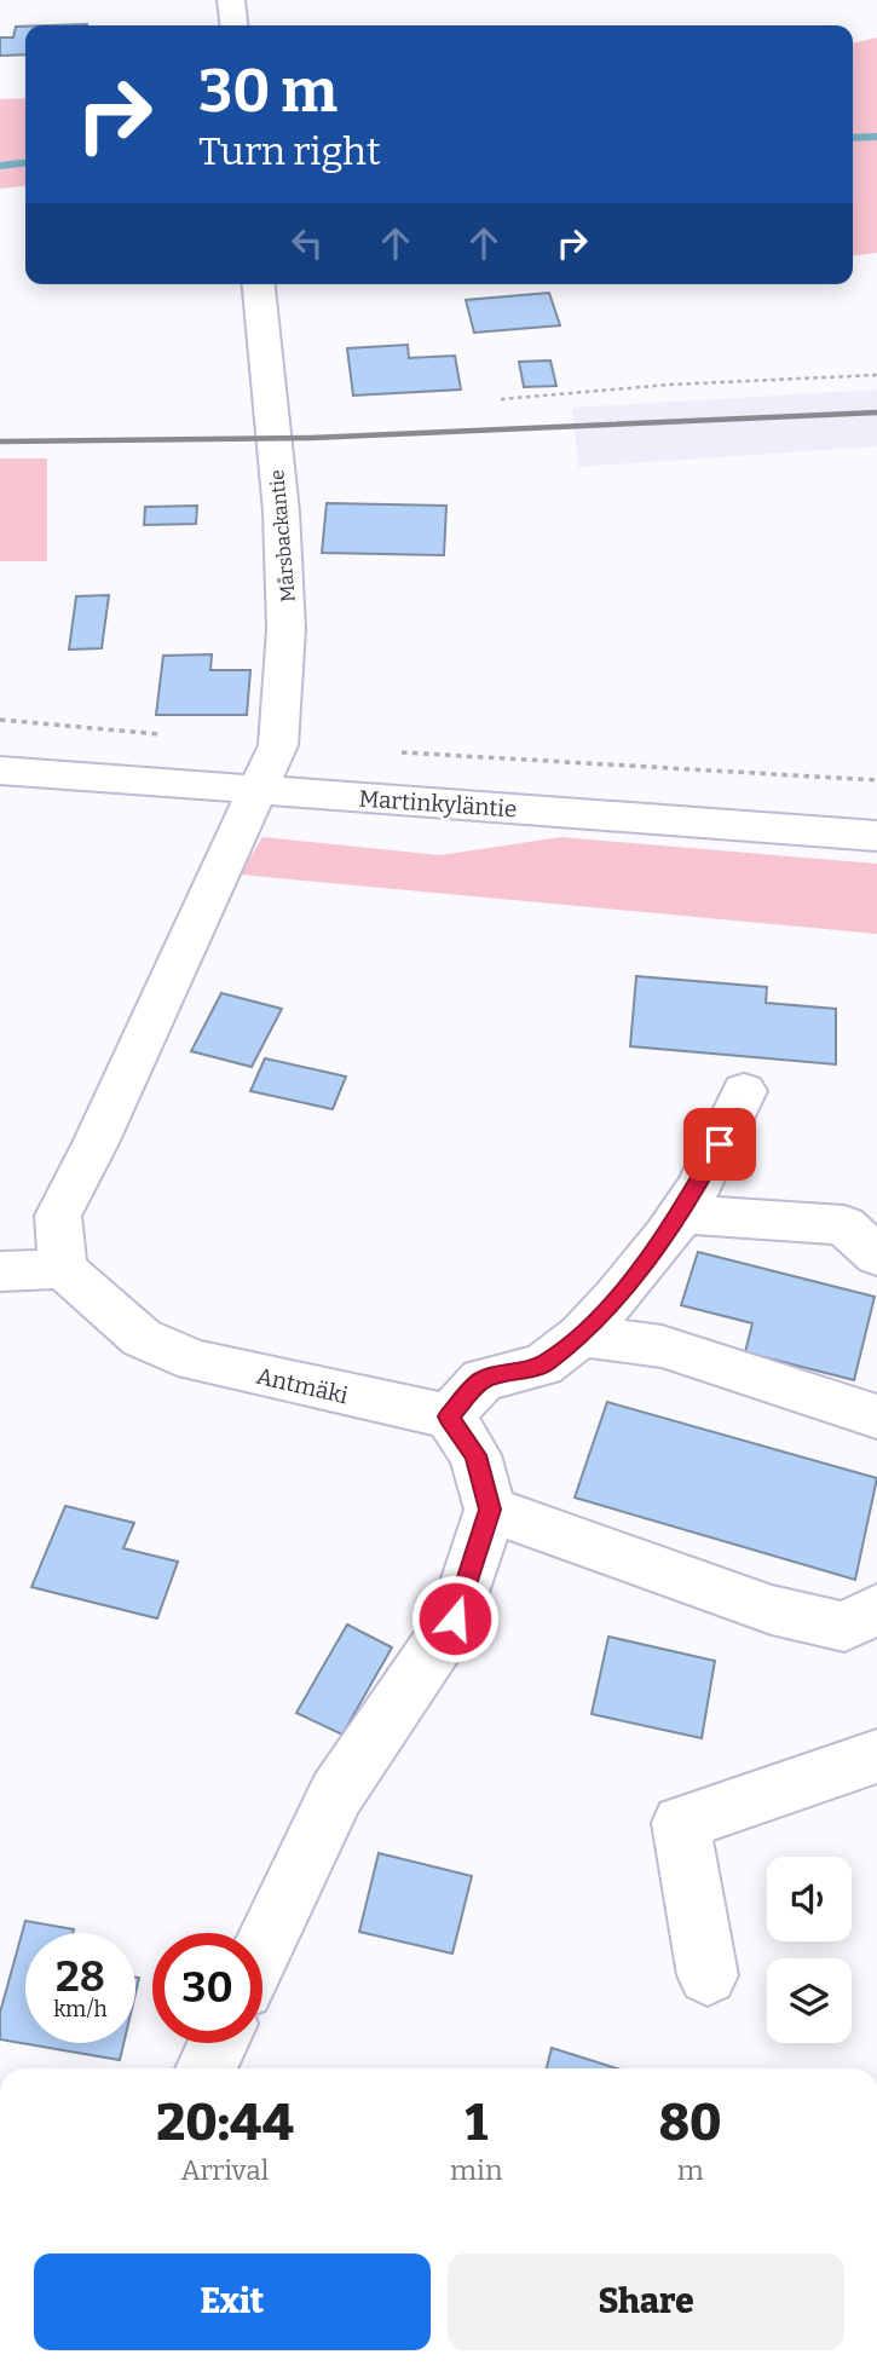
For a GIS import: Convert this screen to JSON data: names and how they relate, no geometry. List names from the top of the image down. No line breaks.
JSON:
{"streets":{"street":["Mårsbackantie","Martinkyläntie","Antmäki"]},"crossings":[["Mårsbackantie","Martinkyläntie"]],"page":{"turn":["30 m","Turn right"],"speed":"28 km/h","limit":"30","eta":["20:44","Arrival","1","min","80","m"],"buttons":["Exit","Share"]}}
